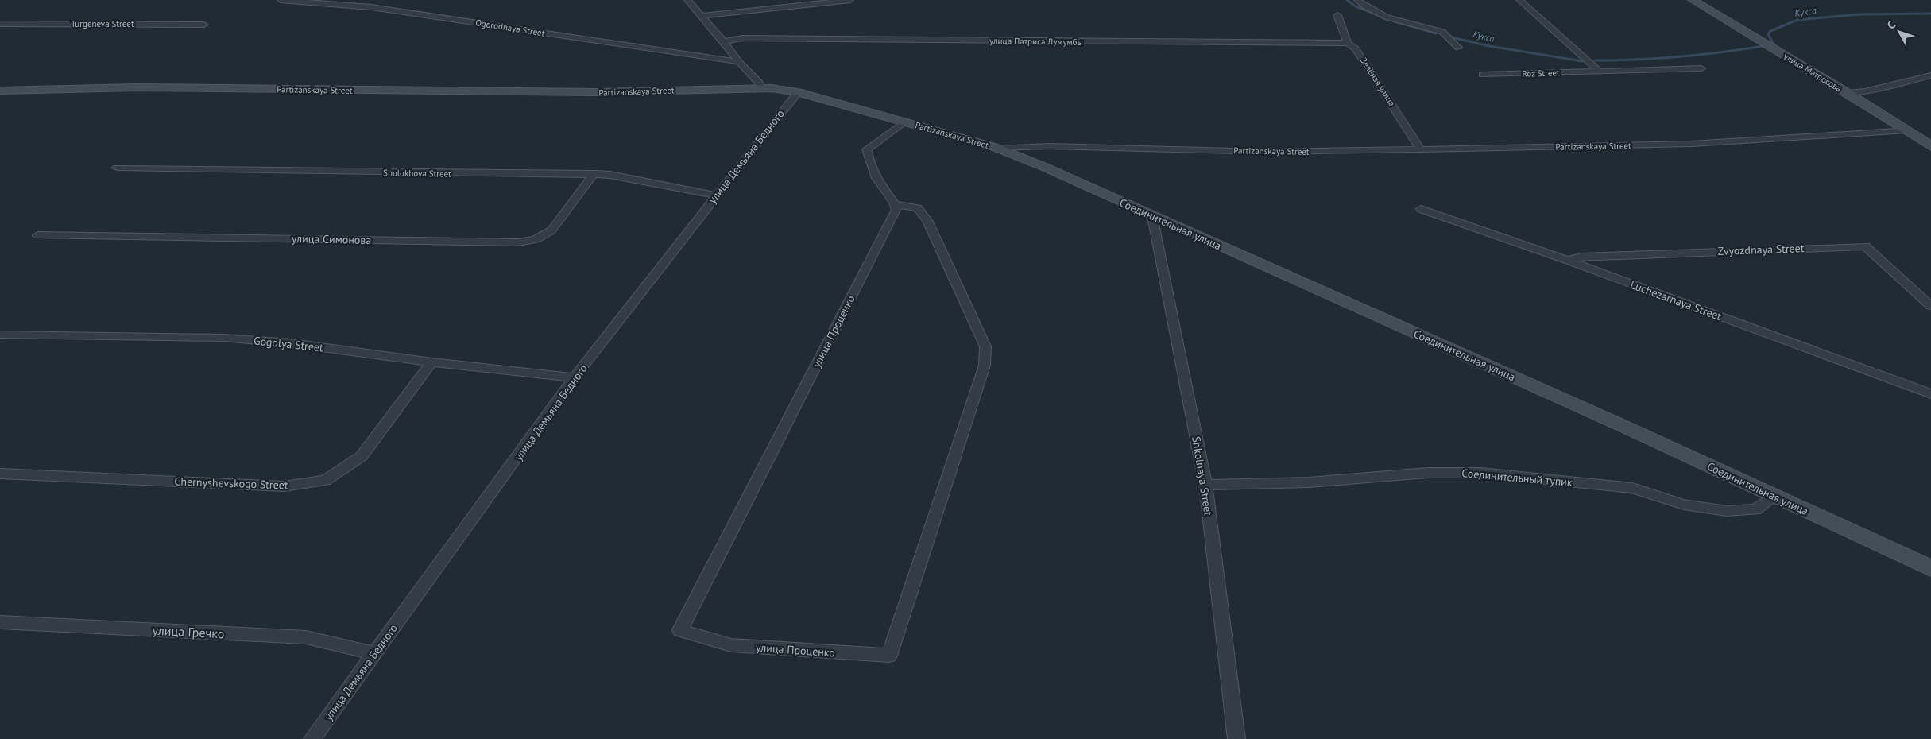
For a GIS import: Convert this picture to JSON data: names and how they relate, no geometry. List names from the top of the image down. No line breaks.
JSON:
{"streets":{"street":["Turgeneva Street","Ogorodnaya Street","улица Патриса Лумумбы","улица Матросова","Roz Street","Зелёная улица","Partizanskaya Street","улица Демьяна Бедного","Sholokhova Street","Соединительная улица","улица Симонова","Zvyozdnaya Street","Luchezarnaya Street","улица Проценко","Gogolya Street","Shkolnaya Street","Соединительный тупик","Chernyshevskogo Street","улица Гречко"]},"crossings":[["улица Патриса Лумумбы","Зелёная улица"],["улица Матросова","Partizanskaya Street"],["Зелёная улица","Partizanskaya Street"],["Partizanskaya Street","улица Демьяна Бедного"],["Partizanskaya Street","Соединительная улица"],["улица Демьяна Бедного","Sholokhova Street"],["улица Демьяна Бедного","Gogolya Street"],["улица Демьяна Бедного","улица Гречко"],["Sholokhova Street","улица Симонова"],["Соединительная улица","Shkolnaya Street"],["Соединительная улица","Соединительный тупик"],["Zvyozdnaya Street","Luchezarnaya Street"],["Gogolya Street","Chernyshevskogo Street"],["Shkolnaya Street","Соединительный тупик"]],"water":["Кукса"],"north":"top left"}
